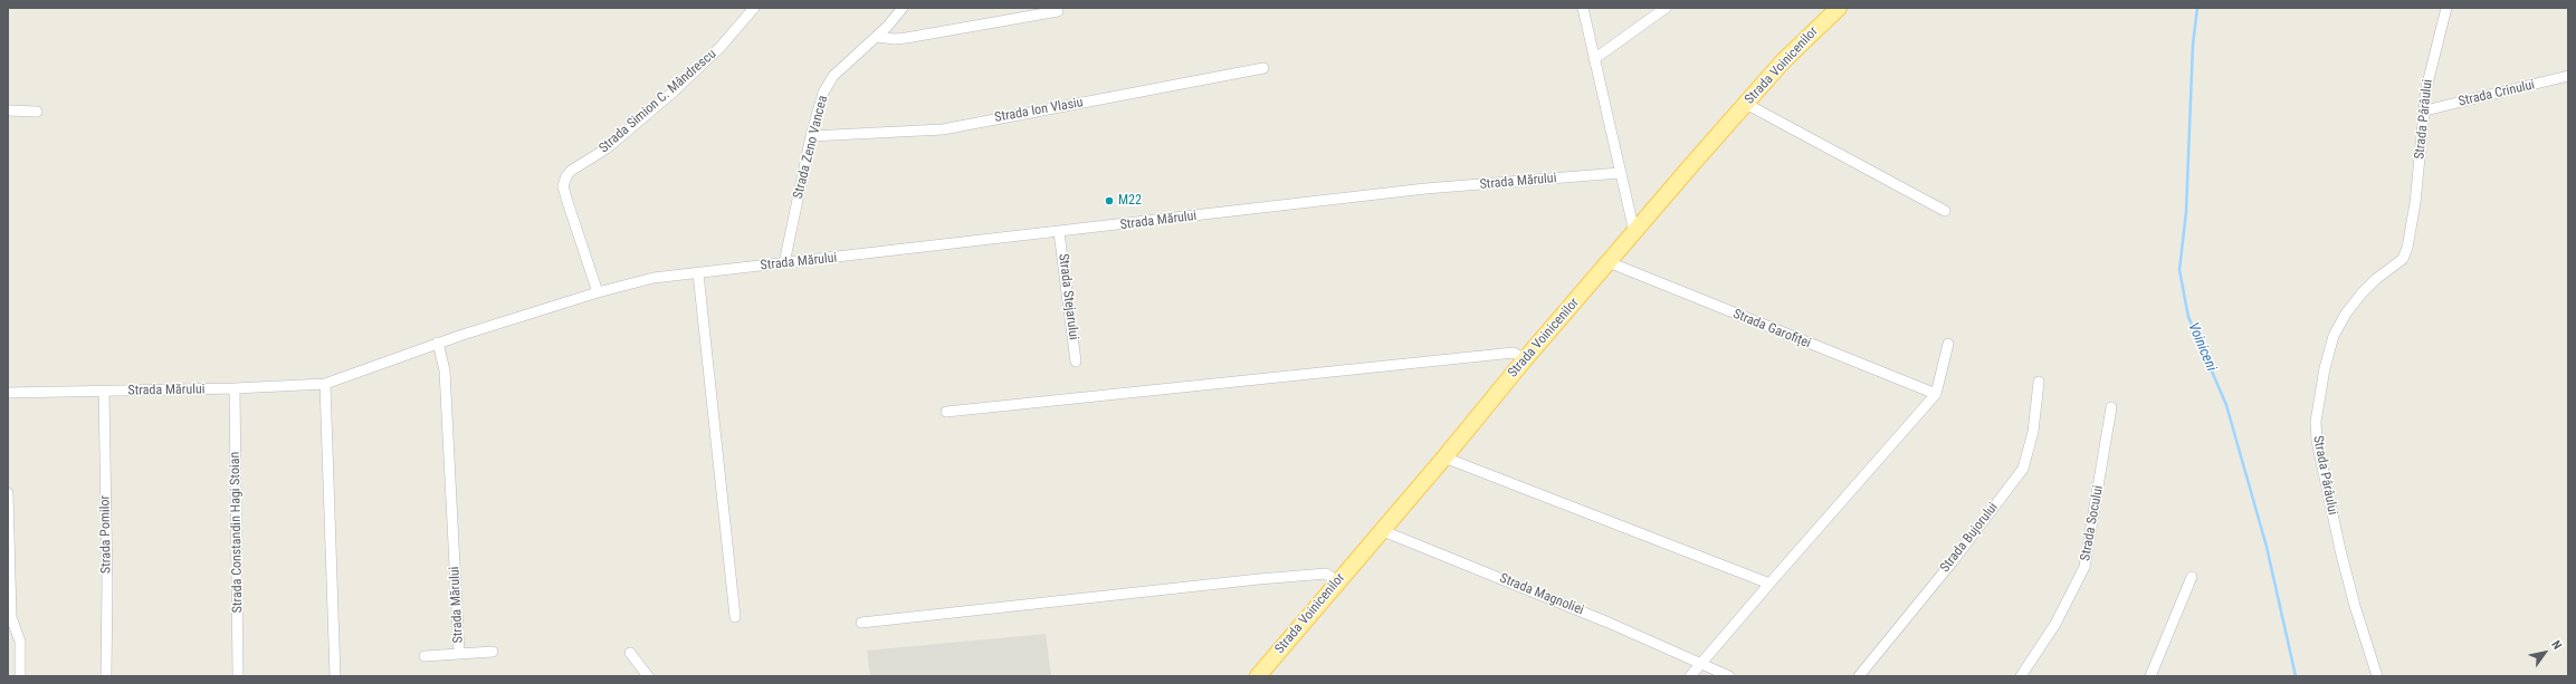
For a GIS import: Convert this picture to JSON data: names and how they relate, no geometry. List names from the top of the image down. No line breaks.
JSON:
{"streets":{"main road":["Strada Voinicenilor"],"street":["Strada Crinului","Strada Simion C. Mândrescu","Strada Ion Vlasiu","Strada Pârâului","Strada Zeno Vancea","Strada Mărului","Strada Stejarului","Strada Garofiței","Strada Socului","Strada Constandin Hagi Stoian","Strada Pomilor","Strada Bujorului","Strada Magnoliei"]},"crossings":[["Strada Voinicenilor","Strada Garofiței"],["Strada Voinicenilor","Strada Magnoliei"],["Strada Crinului","Strada Pârâului"],["Strada Simion C. Mândrescu","Strada Mărului"],["Strada Ion Vlasiu","Strada Zeno Vancea"],["Strada Zeno Vancea","Strada Mărului"],["Strada Mărului","Strada Stejarului"],["Strada Mărului","Strada Constandin Hagi Stoian"],["Strada Mărului","Strada Pomilor"]],"water":["Voiniceni"],"places":["M22"],"north":"top right"}
